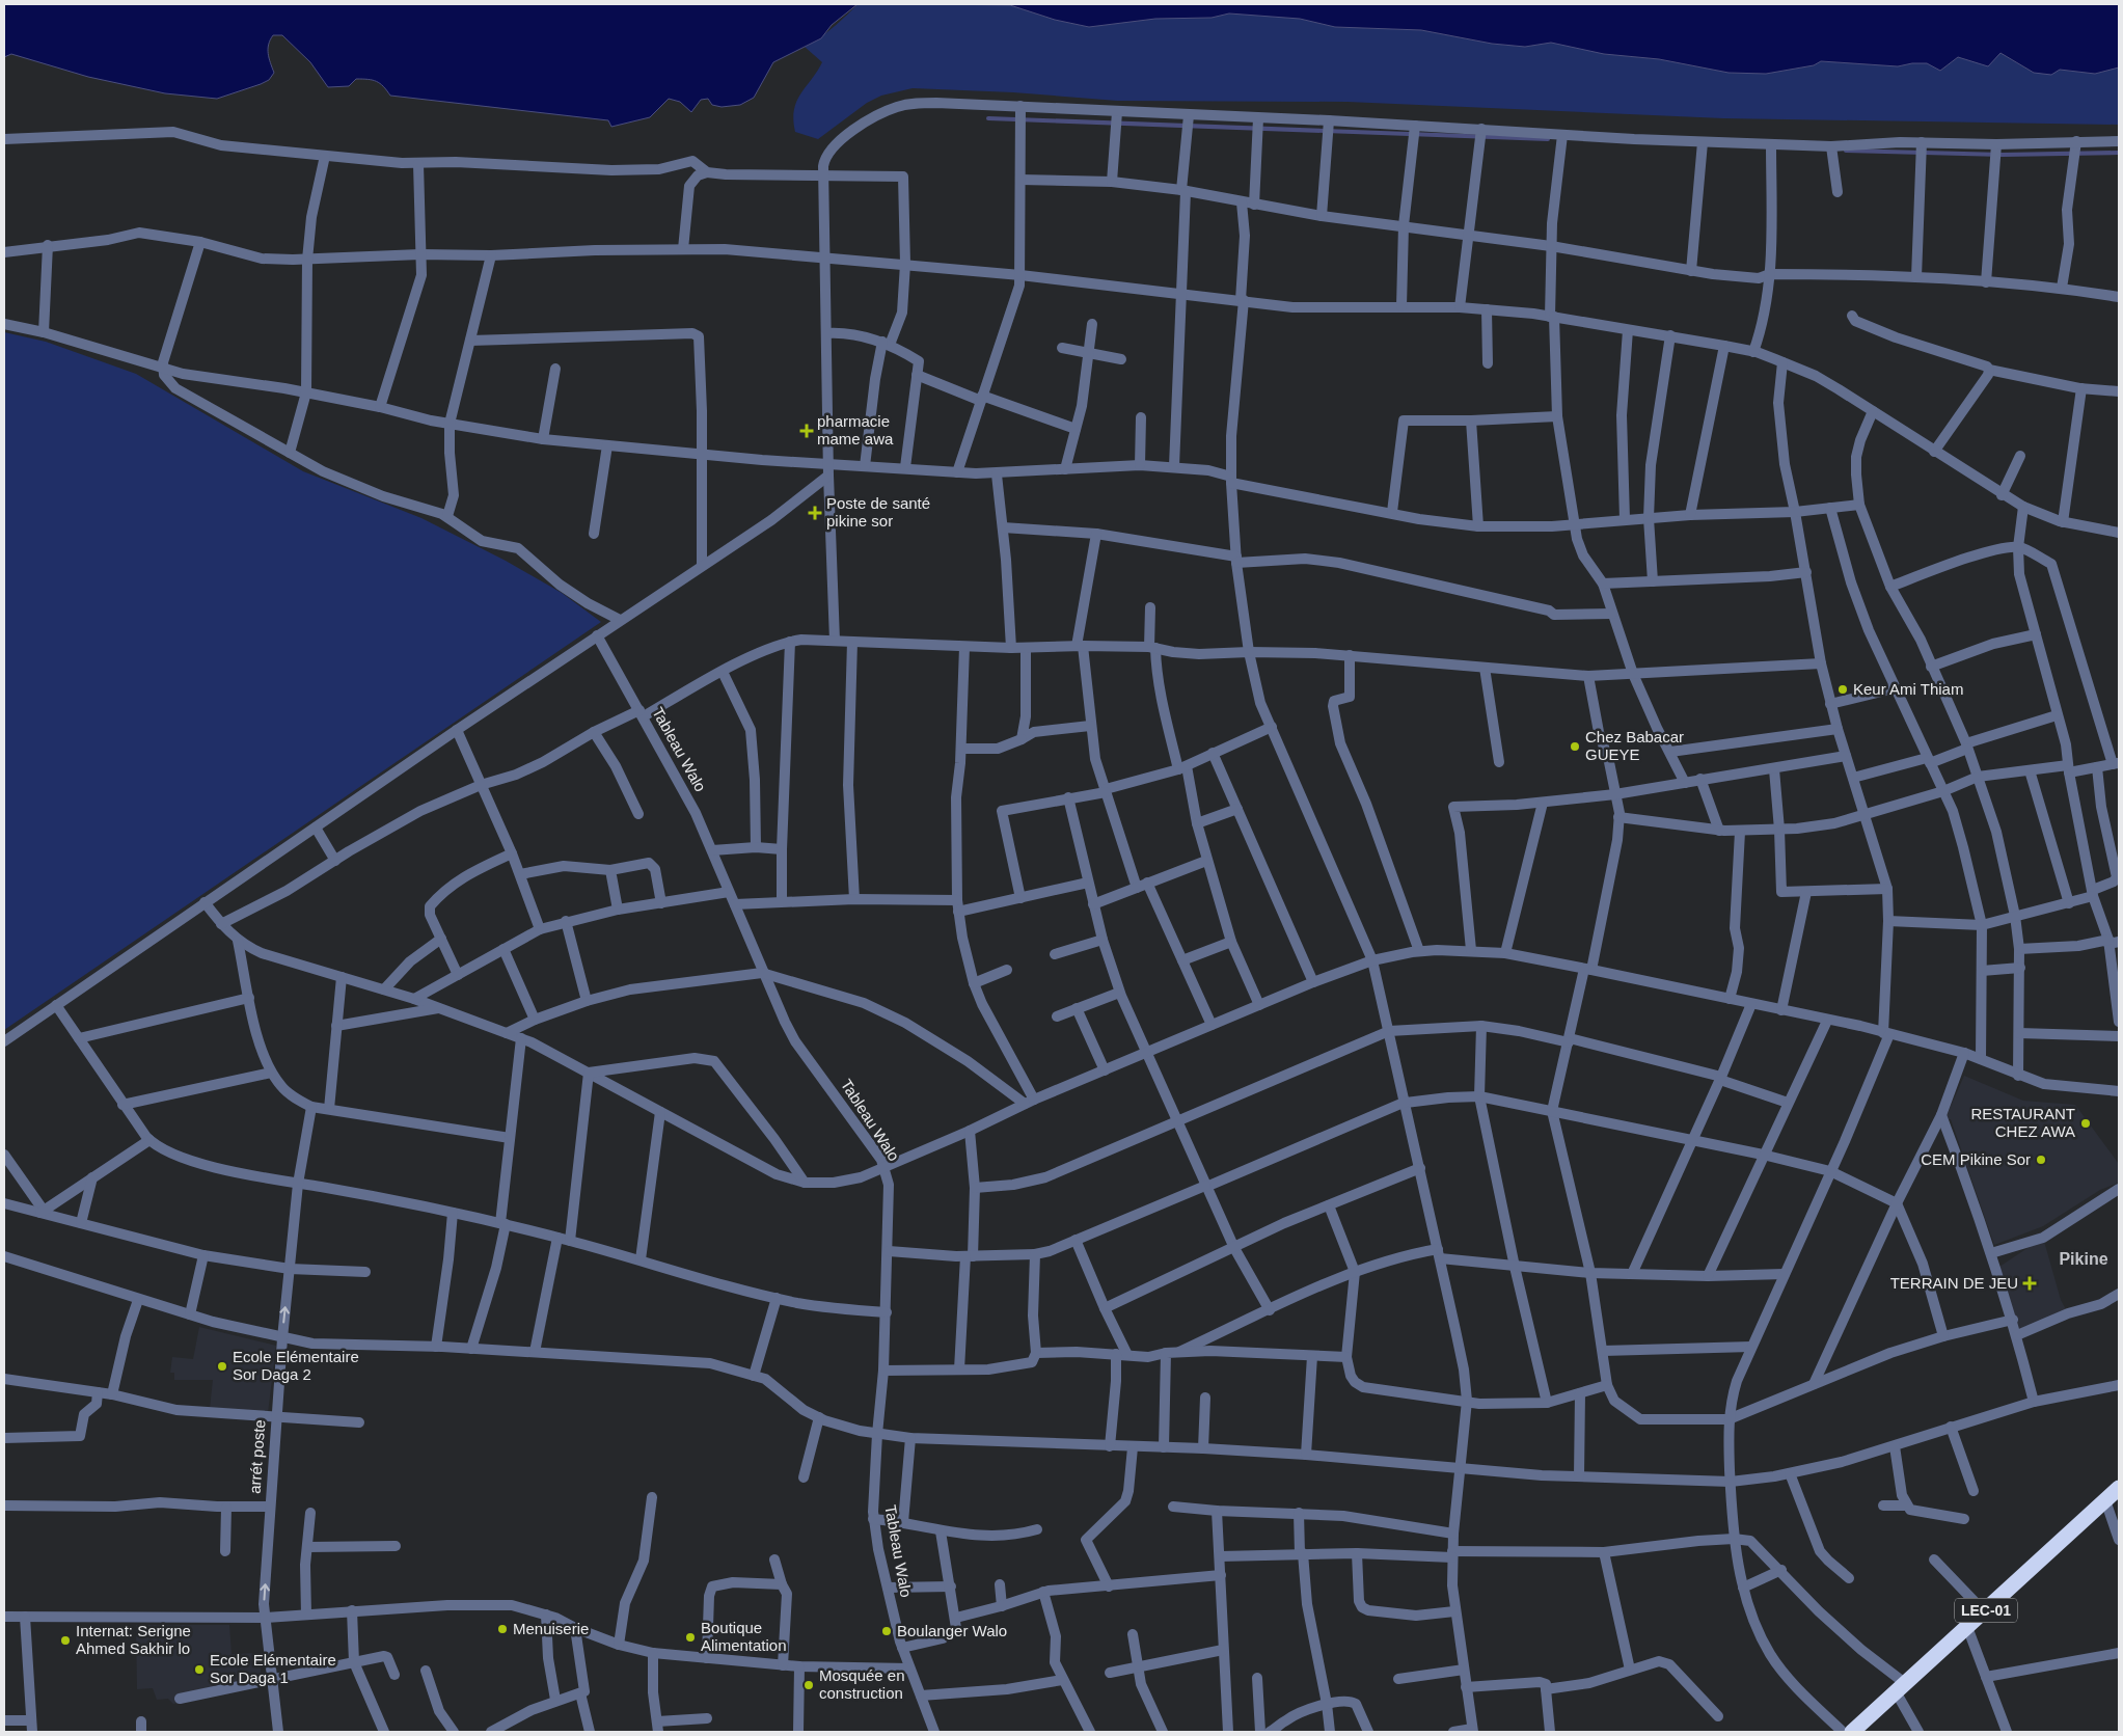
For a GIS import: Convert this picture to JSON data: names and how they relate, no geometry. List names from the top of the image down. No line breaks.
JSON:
{"streets":{"highway":["LEC-01"],"street":["Tableau Walo","arrét poste"]},"districts":["Pikine"],"places":{"health":["pharmacie mame awa","Poste de santé pikine sor","TERRAIN DE JEU"],"other":["Keur Ami Thiam","Chez Babacar GUEYE","RESTAURANT CHEZ AWA","CEM Pikine Sor","Ecole Elémentaire Sor Daga 2","Menuiserie","Boulanger Walo","Boutique Alimentation","Internat: Serigne Ahmed Sakhir lo","Ecole Elémentaire Sor Daga 1","Mosquée en construction"]}}
